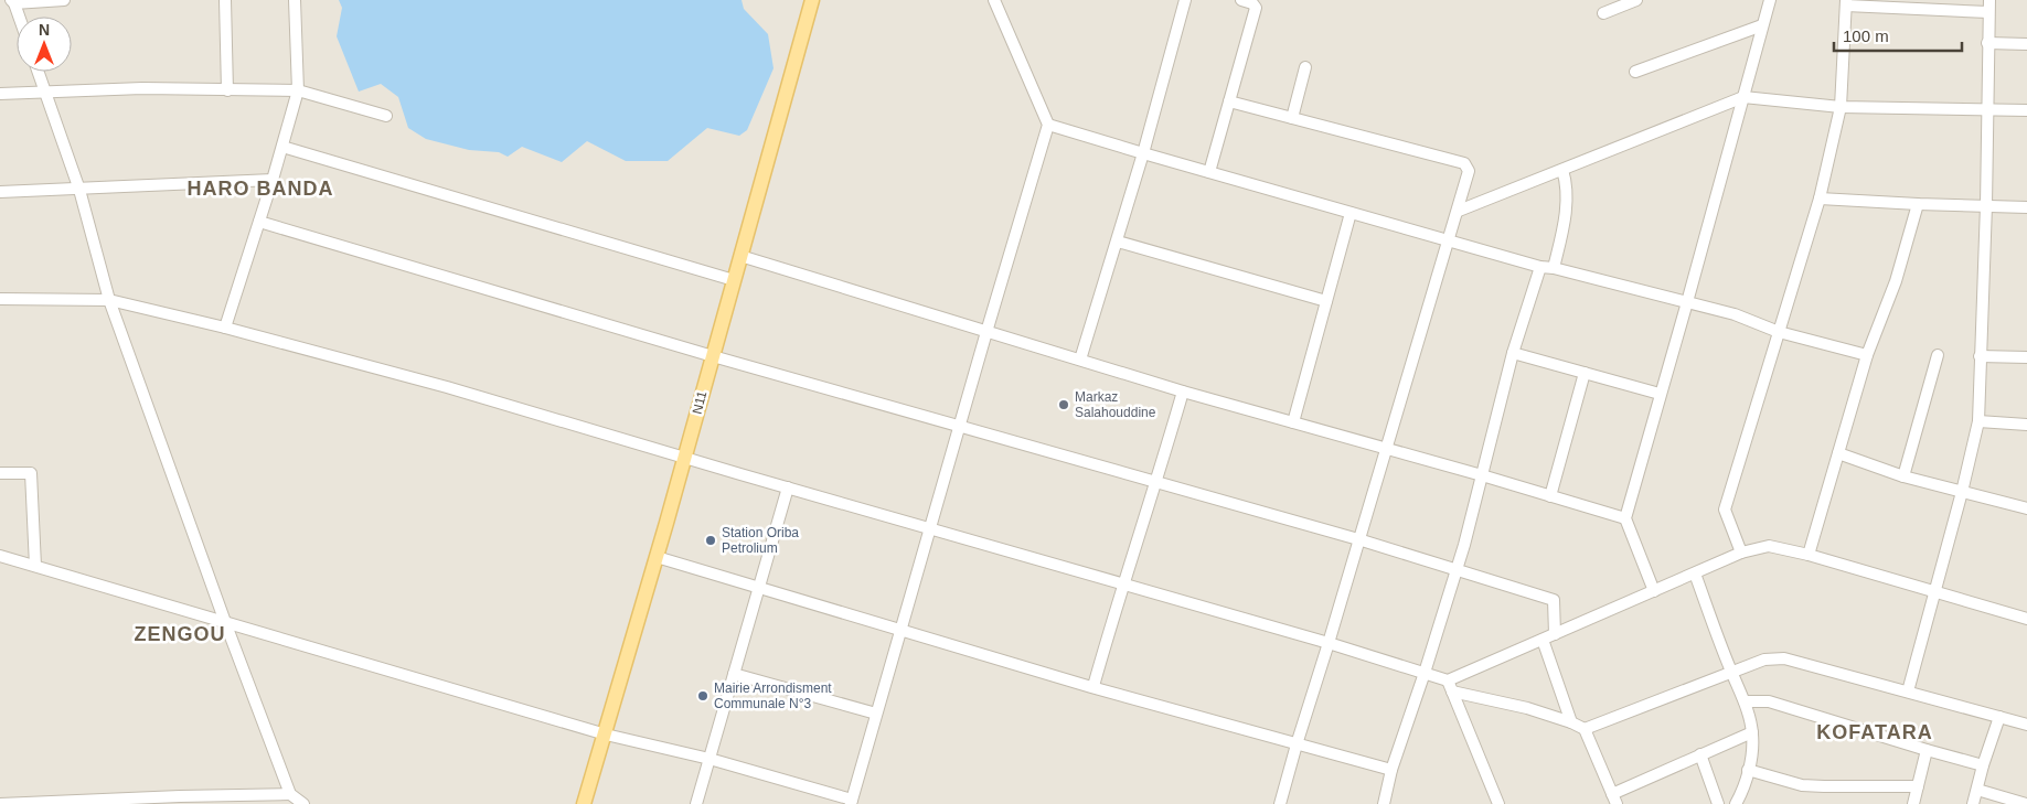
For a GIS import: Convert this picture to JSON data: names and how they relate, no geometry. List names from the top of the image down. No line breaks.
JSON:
{"streets":{"main road":["N11"]},"districts":["HARO BANDA","ZENGOU","KOFATARA"],"places":["Markaz Salahouddine","Station Oriba Petrolium","Mairie Arrondisment Communale N°3"],"scale_bar":"100 m","north":"top"}
